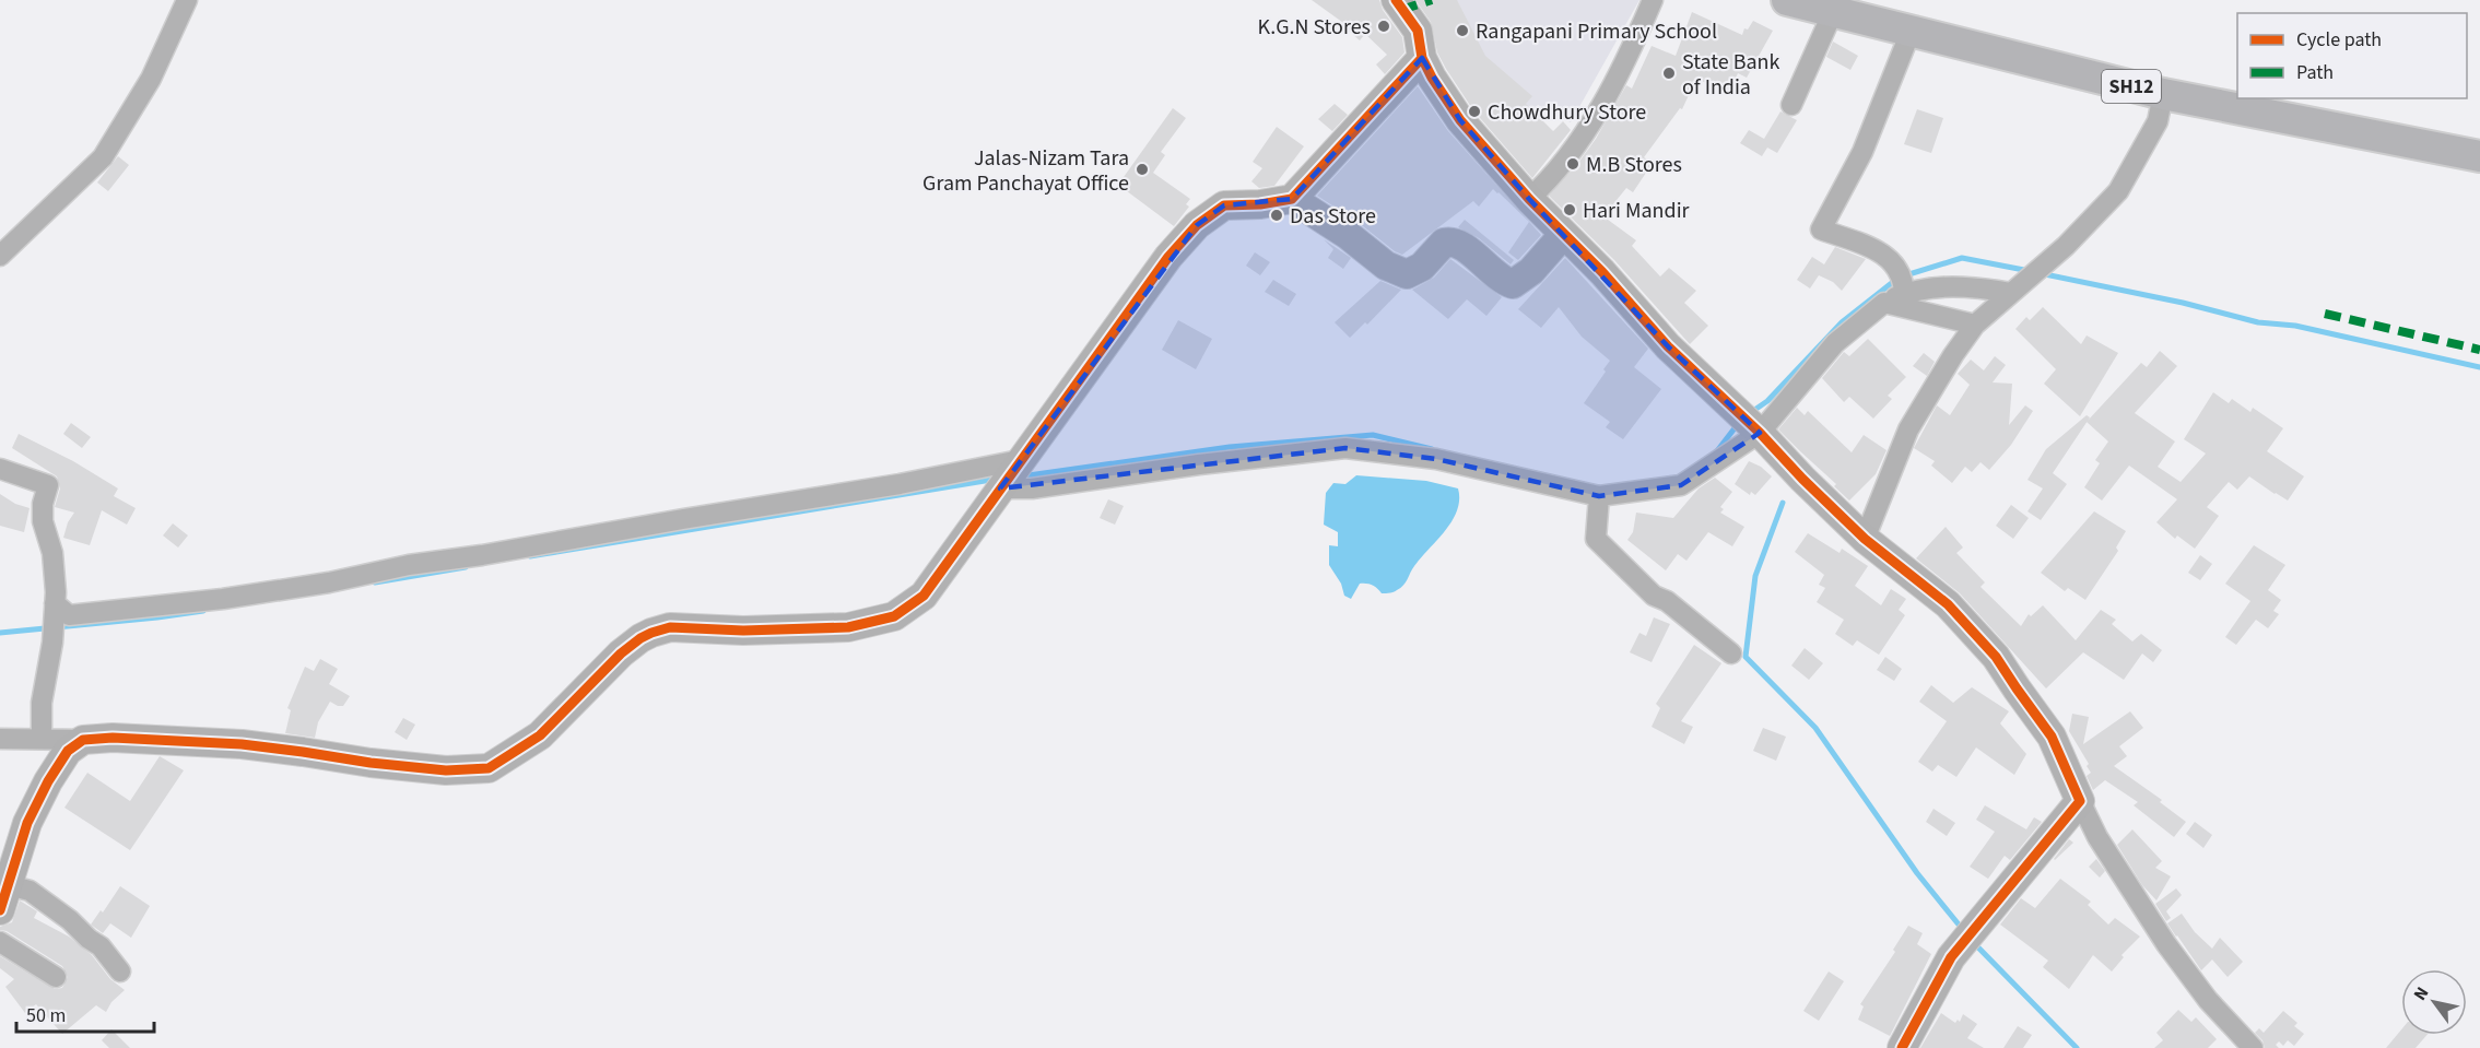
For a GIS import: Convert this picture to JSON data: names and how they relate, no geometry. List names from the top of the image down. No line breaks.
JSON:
{"streets":{"main road":["SH12"]},"places":["K.G.N Stores","Rangapani Primary School","State Bank of India","Chowdhury Store","M.B Stores","Jalas-Nizam Tara Gram Panchayat Office","Hari Mandir","Das Store"],"legend":["Cycle path","Path"],"scale_bar":"50 m","north":"top left"}
